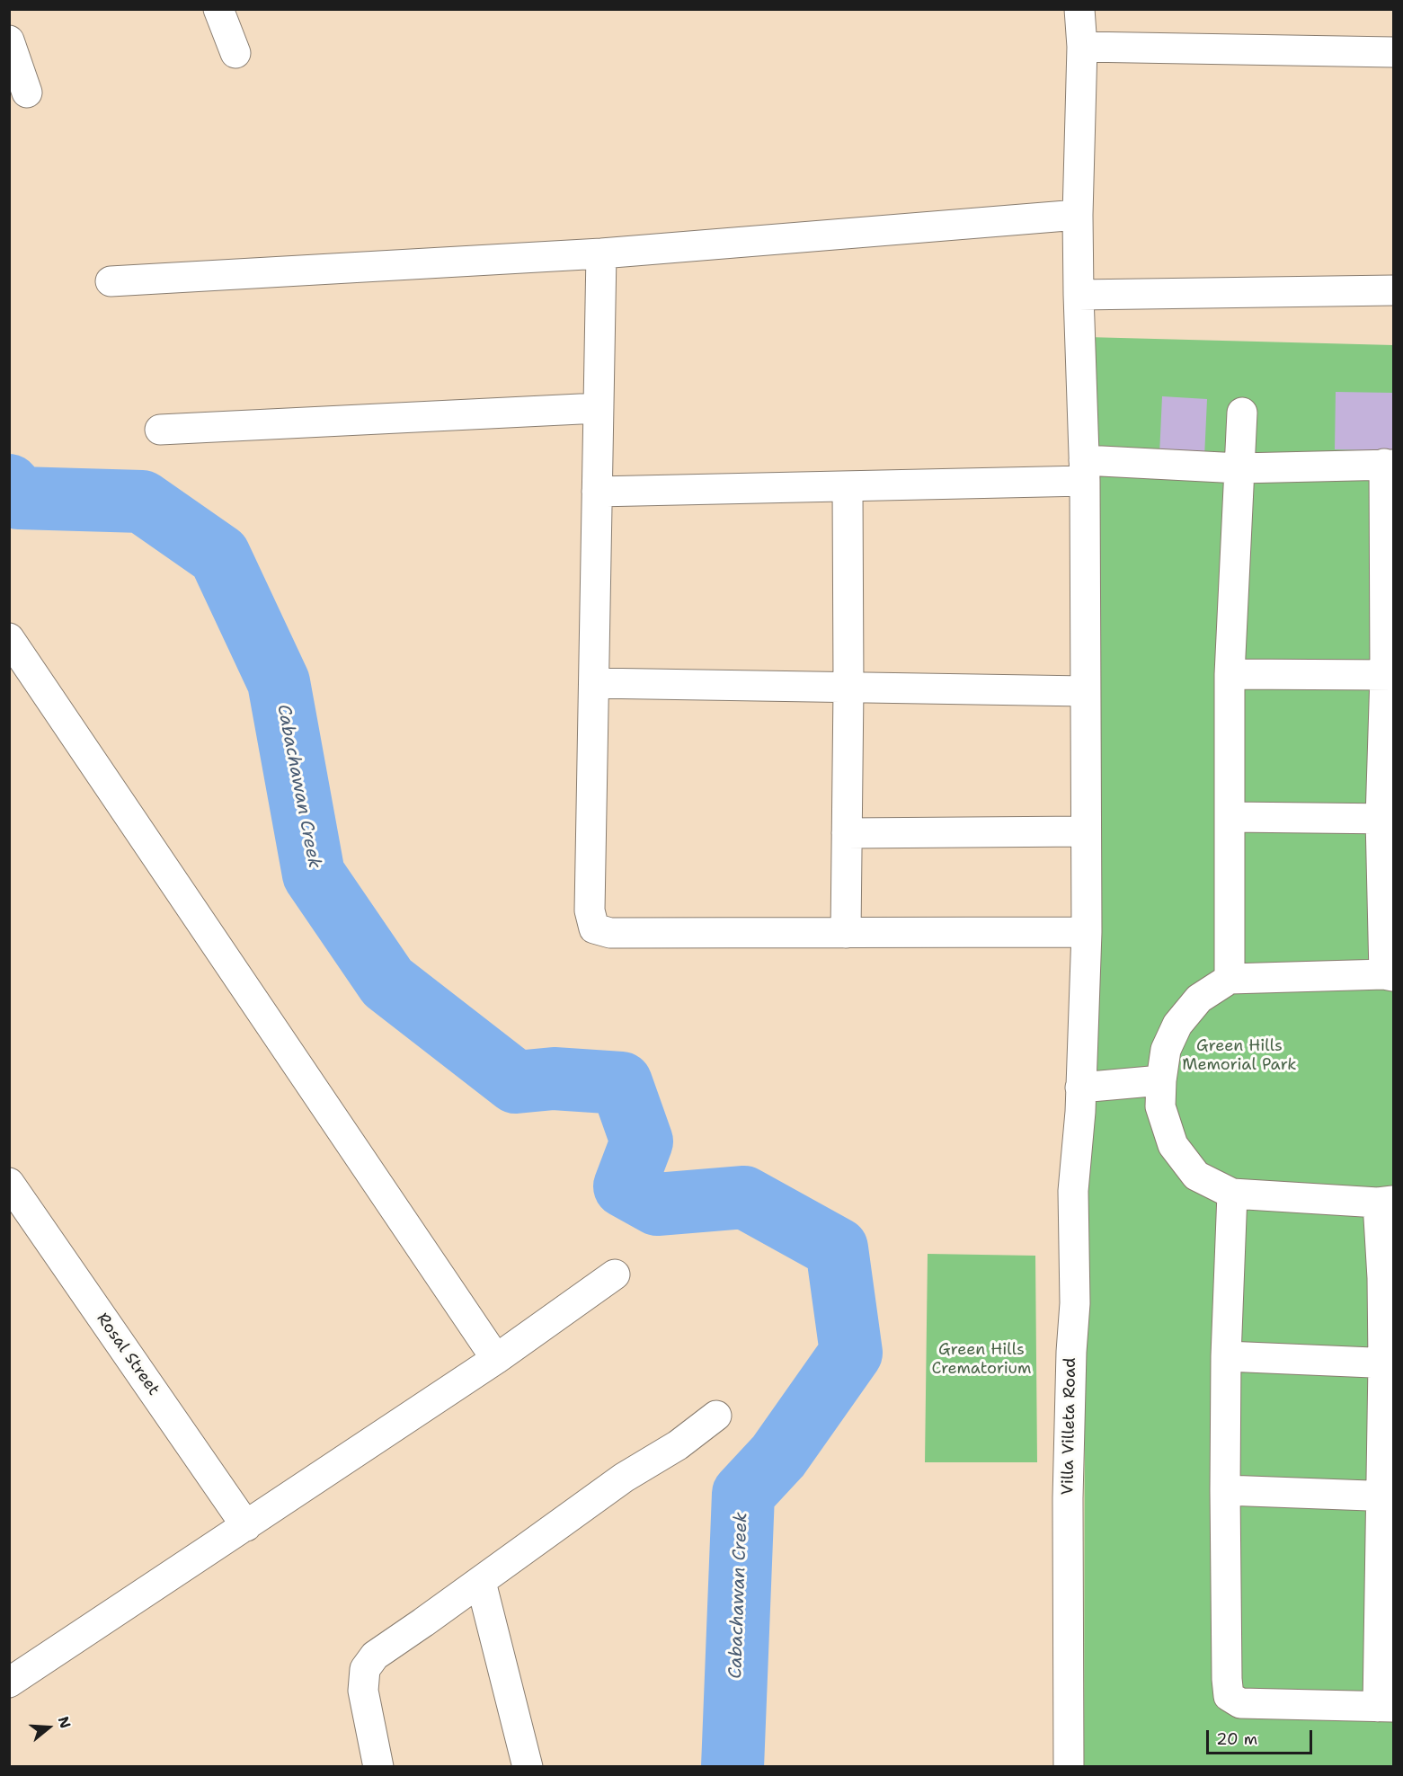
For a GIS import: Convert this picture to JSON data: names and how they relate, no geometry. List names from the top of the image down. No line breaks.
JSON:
{"streets":{"street":["Rosal Street","Villa Villeta Road"]},"water":["Cabachawan Creek"],"parks":["Green Hills Memorial Park","Green Hills Crematorium"],"scale_bar":"20 m","north":"right"}
